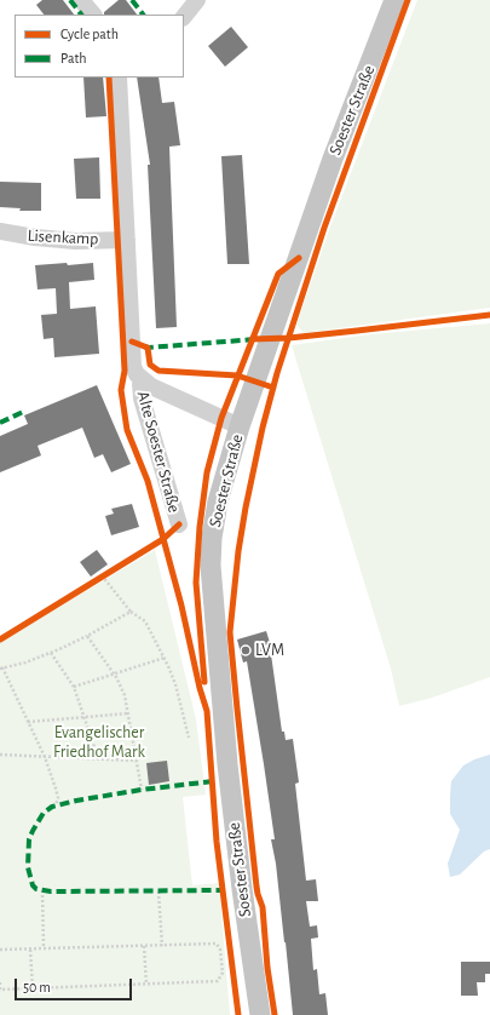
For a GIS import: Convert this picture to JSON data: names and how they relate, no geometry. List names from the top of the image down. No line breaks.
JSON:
{"streets":{"main road":["Soester Straße"],"street":["Lisenkamp","Alte Soester Straße"]},"crossings":[["Soester Straße","Alte Soester Straße"],["Lisenkamp","Alte Soester Straße"]],"parks":["Evangelischer Friedhof Mark"],"places":["LVM"],"legend":["Cycle path","Path"],"scale_bar":"50 m"}
